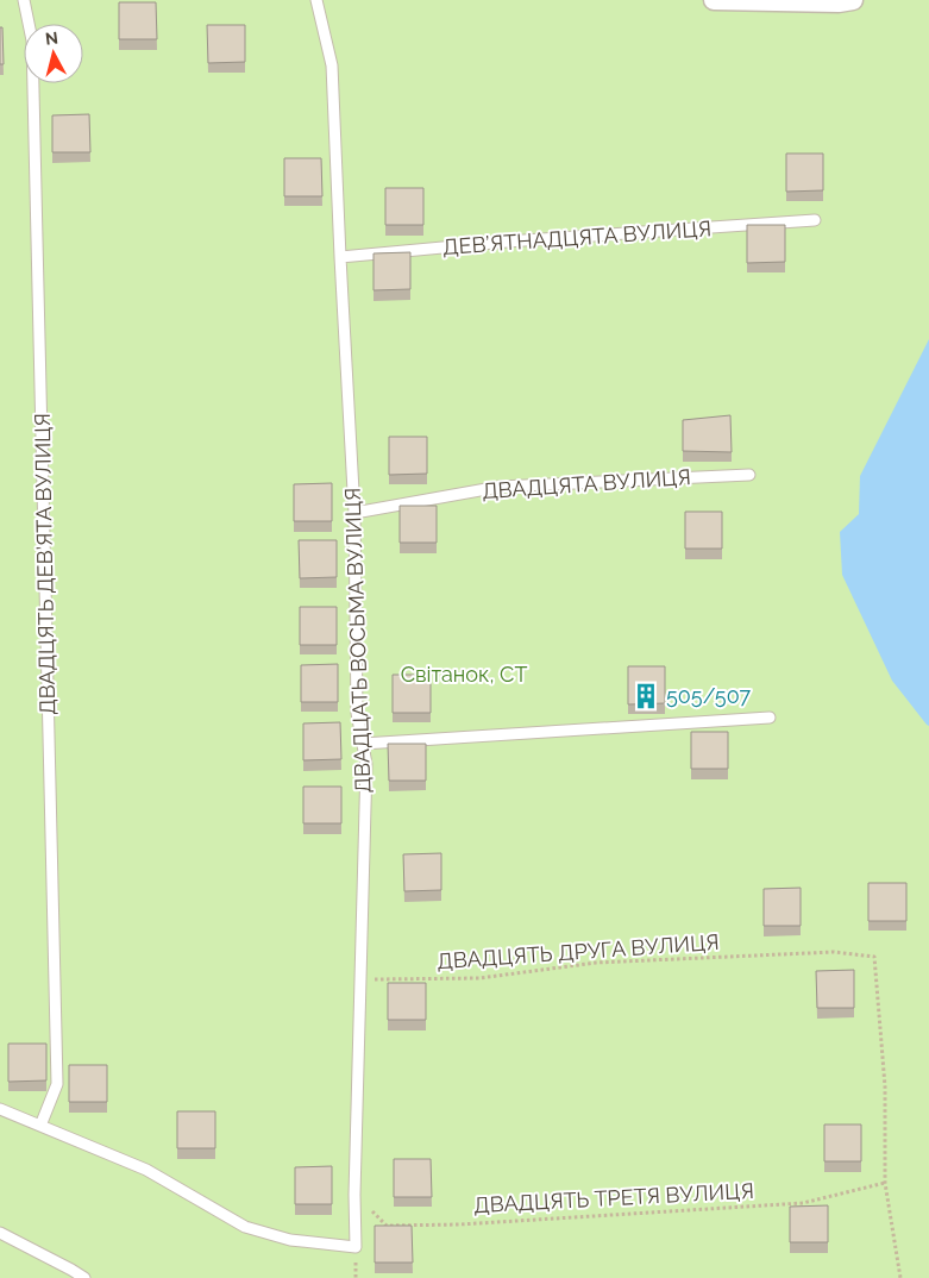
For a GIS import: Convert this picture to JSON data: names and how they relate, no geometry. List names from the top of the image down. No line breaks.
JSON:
{"streets":{"lane":["ДЕВ’ЯТНАДЦЯТА ВУЛИЦЯ","ДВАДЦЯТА ВУЛИЦЯ","ДВАДЦЯТЬ ДЕВ’ЯТА ВУЛИЦЯ","ДВАДЦАТЬ ВОСЬМА ВУЛИЦЯ"],"path":["ДВАДЦЯТЬ ДРУГА ВУЛИЦЯ","ДВАДЦЯТЬ ТРЕТЯ ВУЛИЦЯ"]},"crossings":[["ДЕВ’ЯТНАДЦЯТА ВУЛИЦЯ","ДВАДЦАТЬ ВОСЬМА ВУЛИЦЯ"],["ДВАДЦЯТА ВУЛИЦЯ","ДВАДЦАТЬ ВОСЬМА ВУЛИЦЯ"],["ДВАДЦЯТЬ ДЕВ’ЯТА ВУЛИЦЯ","ДВАДЦАТЬ ВОСЬМА ВУЛИЦЯ"],["ДВАДЦАТЬ ВОСЬМА ВУЛИЦЯ","ДВАДЦЯТЬ ДРУГА ВУЛИЦЯ"],["ДВАДЦАТЬ ВОСЬМА ВУЛИЦЯ","ДВАДЦЯТЬ ТРЕТЯ ВУЛИЦЯ"],["ДВАДЦЯТЬ ДРУГА ВУЛИЦЯ","ДВАДЦЯТЬ ТРЕТЯ ВУЛИЦЯ"]],"parks":["Світанок, СТ"],"places":{"building":["505/507"]},"north":"top"}
